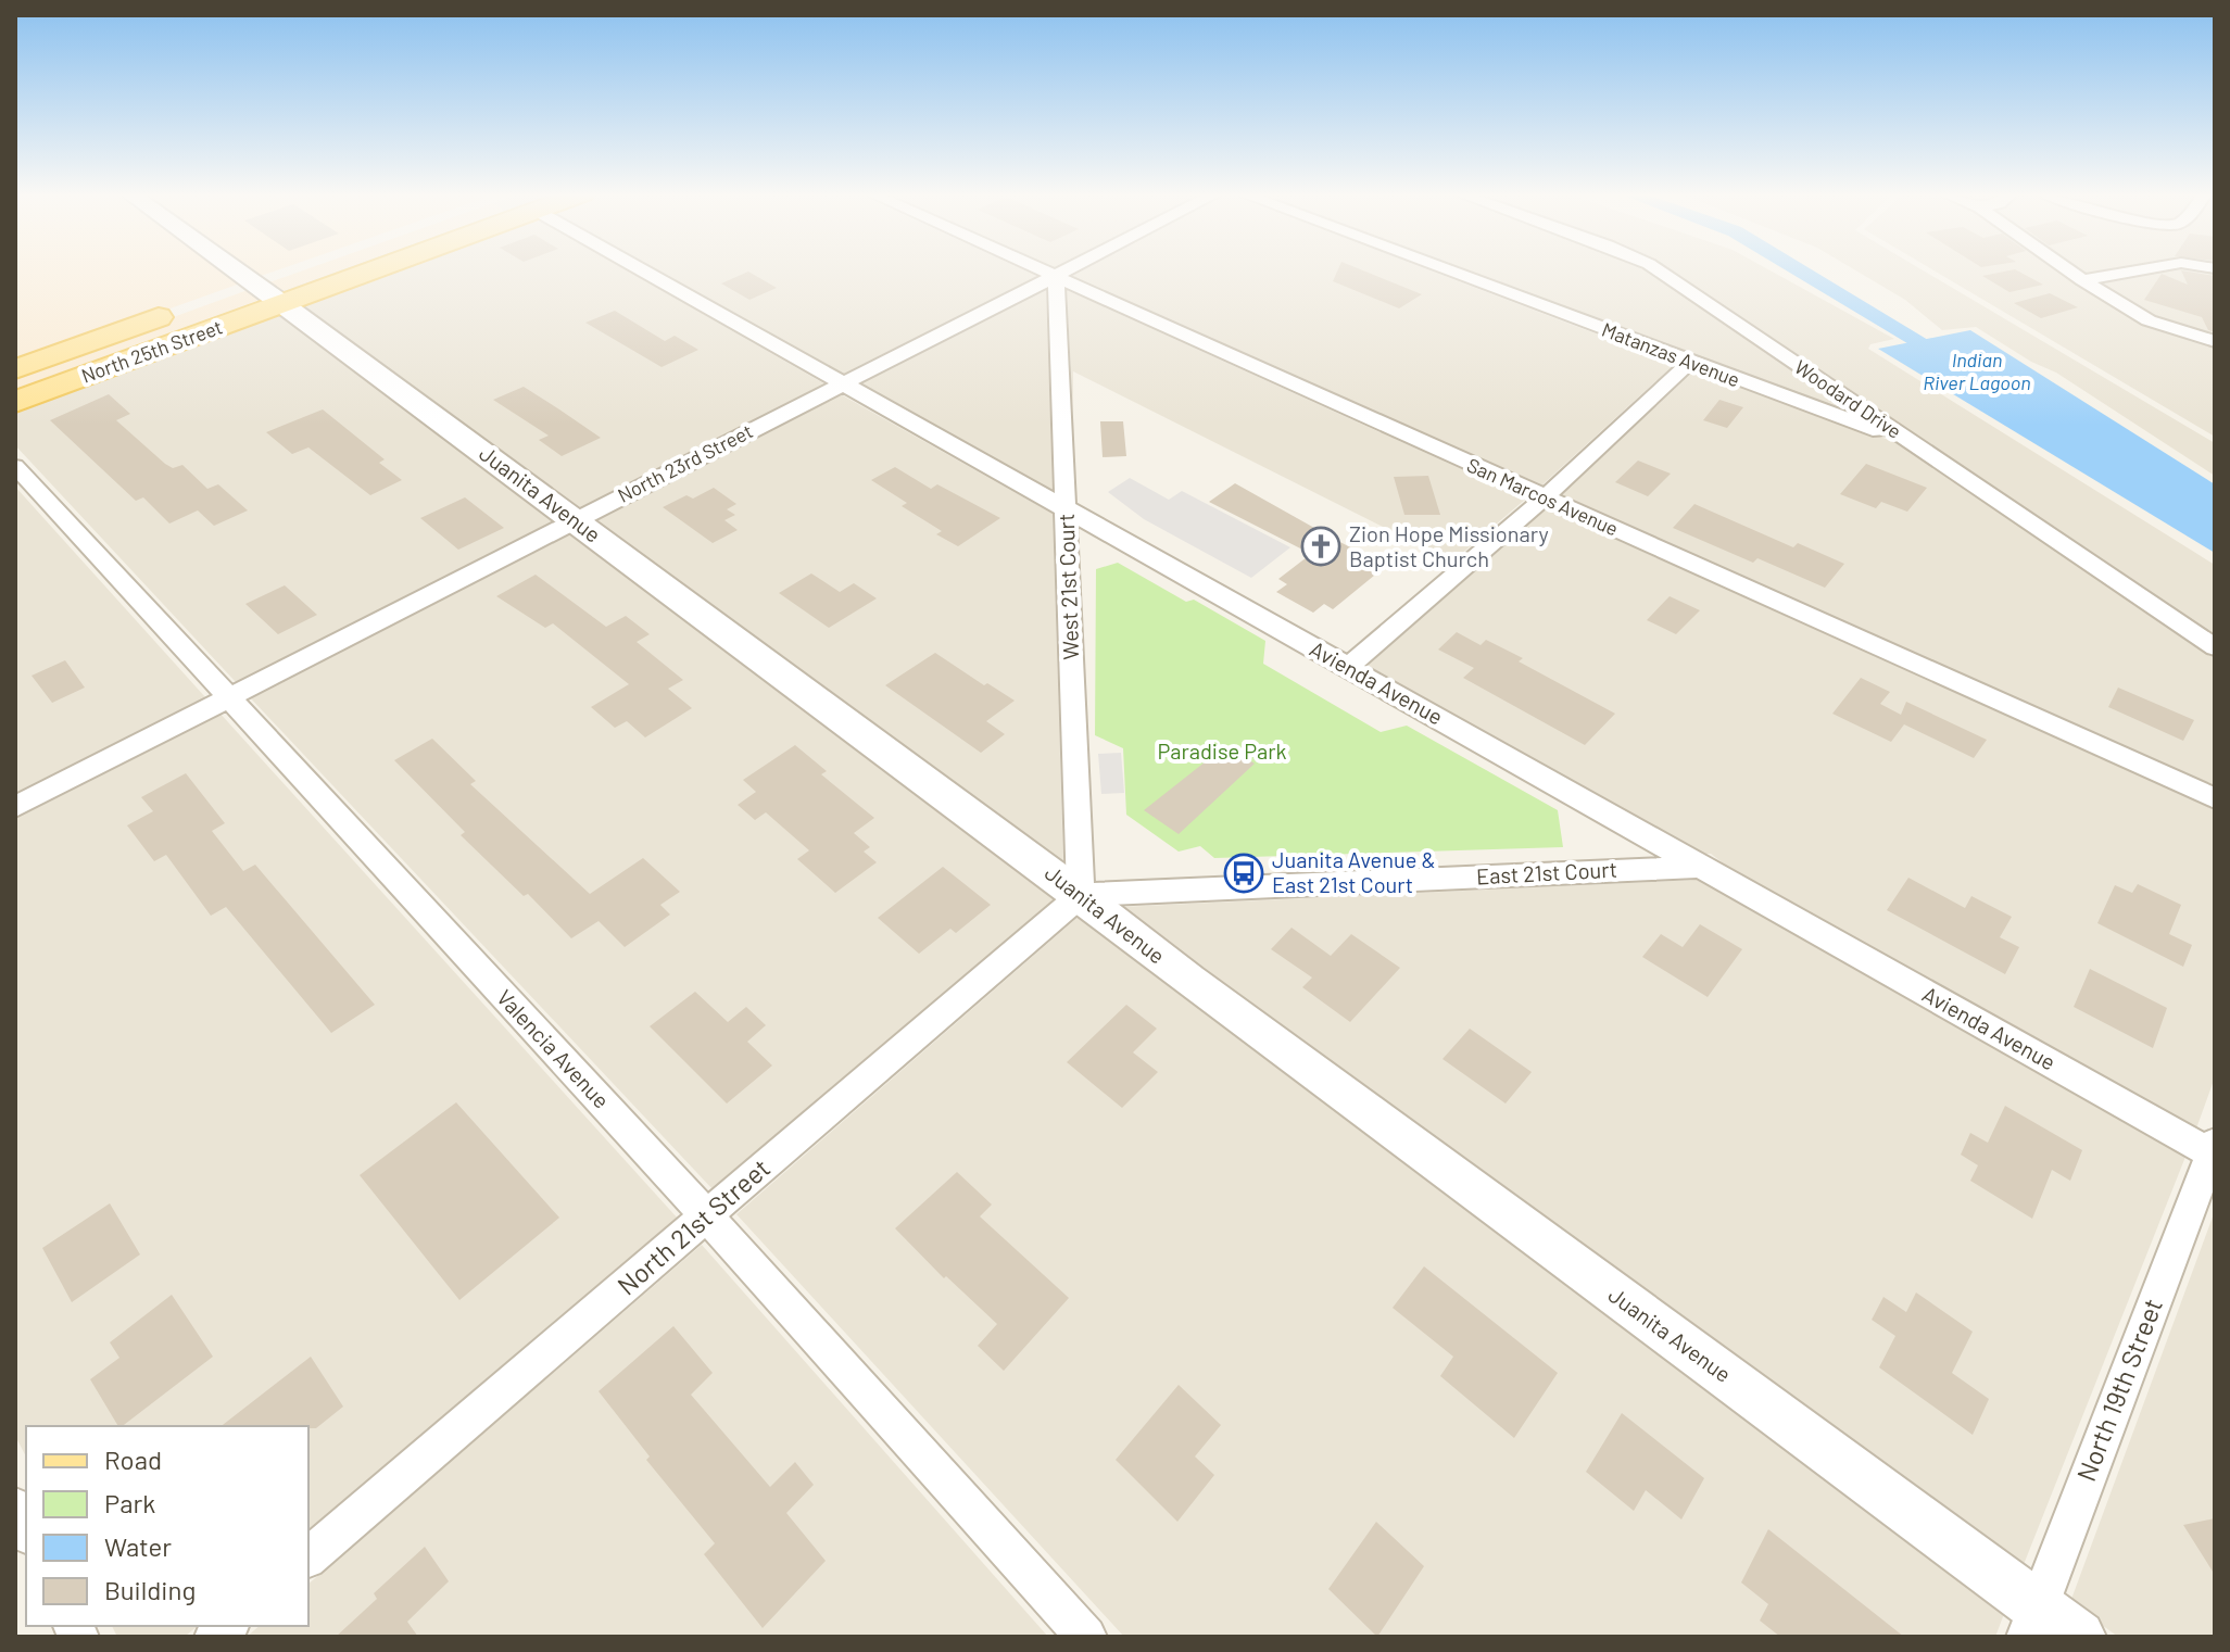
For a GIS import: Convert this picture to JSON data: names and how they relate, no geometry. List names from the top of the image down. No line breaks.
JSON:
{"streets":{"main road":["North 25th Street"],"street":["Matanzas Avenue","Woodard Drive","North 23rd Street","Juanita Avenue","San Marcos Avenue","West 21st Court","Avienda Avenue","East 21st Court","Valencia Avenue","North 21st Street","North 19th Street"]},"crossings":[["North 25th Street","Juanita Avenue"],["Matanzas Avenue","Woodard Drive"],["North 23rd Street","Juanita Avenue"],["North 23rd Street","San Marcos Avenue"],["North 23rd Street","West 21st Court"],["North 23rd Street","Avienda Avenue"],["North 23rd Street","Valencia Avenue"],["Juanita Avenue","West 21st Court"],["Juanita Avenue","East 21st Court"],["Juanita Avenue","North 21st Street"],["Juanita Avenue","North 19th Street"],["San Marcos Avenue","West 21st Court"],["West 21st Court","Avienda Avenue"],["West 21st Court","East 21st Court"],["West 21st Court","North 21st Street"],["Avienda Avenue","East 21st Court"],["Avienda Avenue","North 19th Street"],["East 21st Court","North 21st Street"],["Valencia Avenue","North 21st Street"]],"water":["Indian River Lagoon"],"parks":["Paradise Park"],"places":{"church":["Zion Hope Missionary Baptist Church"],"bus stop":["Juanita Avenue & East 21st Court"]},"legend":["Road","Park","Water","Building"]}
